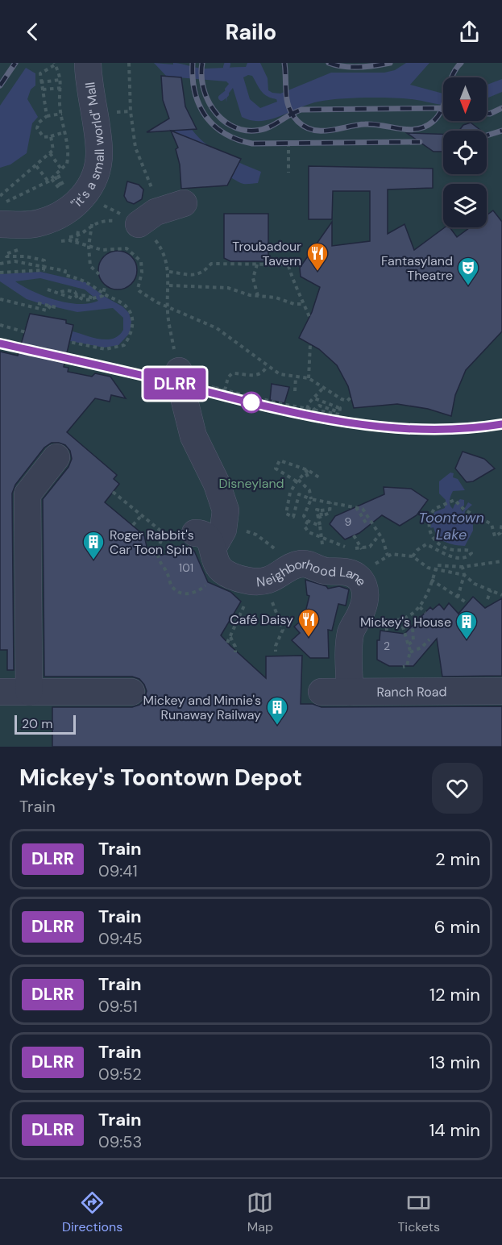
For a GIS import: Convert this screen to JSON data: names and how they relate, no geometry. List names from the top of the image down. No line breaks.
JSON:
{"streets":{"street":["\"it's a small world\" Mall","Neighborhood Lane","Ranch Road"]},"crossings":[["Neighborhood Lane","Ranch Road"]],"water":["Toontown Lake"],"parks":["Disneyland"],"places":{"restaurant":["Troubadour Tavern","Café Daisy"],"theatre":["Fantasyland Theatre"],"building":["Roger Rabbit's Car Toon Spin","Mickey's House","Mickey and Minnie's Runaway Railway"]},"house_numbers":["9","101","2"],"scale_bar":"20 m","north":"bottom","page":{"header":"Railo","on_map":"DLRR","scale":"20 m","heading":["Mickey's Toontown Depot","Train"],"list":[{"mark":"DLRR","name":"Train","note":"09:41","value":"2 min"},{"mark":"DLRR","name":"Train","note":"09:45","value":"6 min"},{"mark":"DLRR","name":"Train","note":"09:51","value":"12 min"},{"mark":"DLRR","name":"Train","note":"09:52","value":"13 min"},{"mark":"DLRR","name":"Train","note":"09:53","value":"14 min"}],"tabs":["Directions","Map","Tickets"]}}
